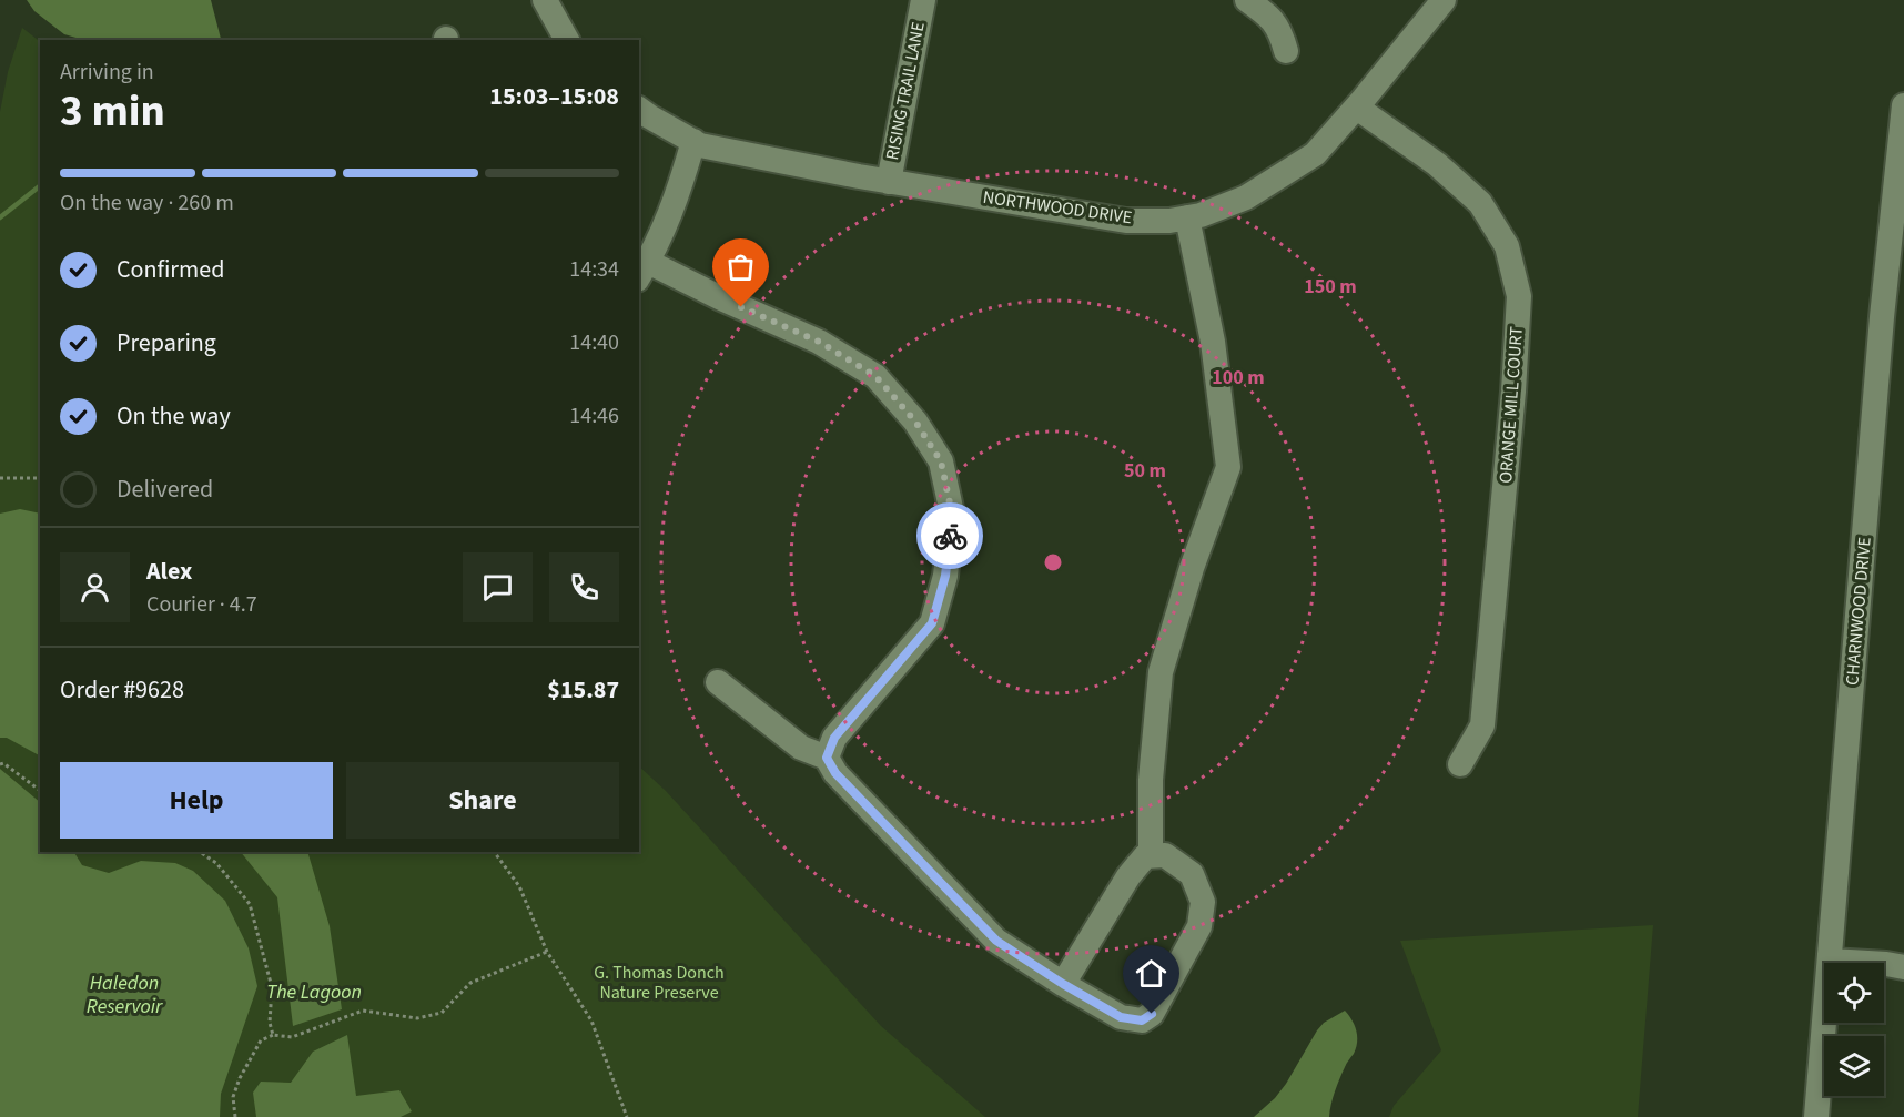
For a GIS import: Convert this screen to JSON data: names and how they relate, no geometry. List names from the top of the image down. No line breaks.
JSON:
{"streets":{"street":["RISING TRAIL LANE","NORTHWOOD DRIVE","ORANGE MILL COURT","CHARNWOOD DRIVE"]},"crossings":[["RISING TRAIL LANE","NORTHWOOD DRIVE"],["NORTHWOOD DRIVE","ORANGE MILL COURT"]],"water":["Haledon Reservoir","The Lagoon"],"parks":["G. Thomas Donch Nature Preserve"],"page":{"heading":["3 min","Arriving in","15:03–15:08"],"panel":["Alex","Courier · 4.7","Order #9628","$15.87"],"bar":"On the way · 260 m","list":[["Confirmed","14:34"],["Preparing","14:40"],["On the way","14:46"],"Delivered"],"buttons":["Help","Share"]},"rings":["150 m","100 m","50 m"]}
